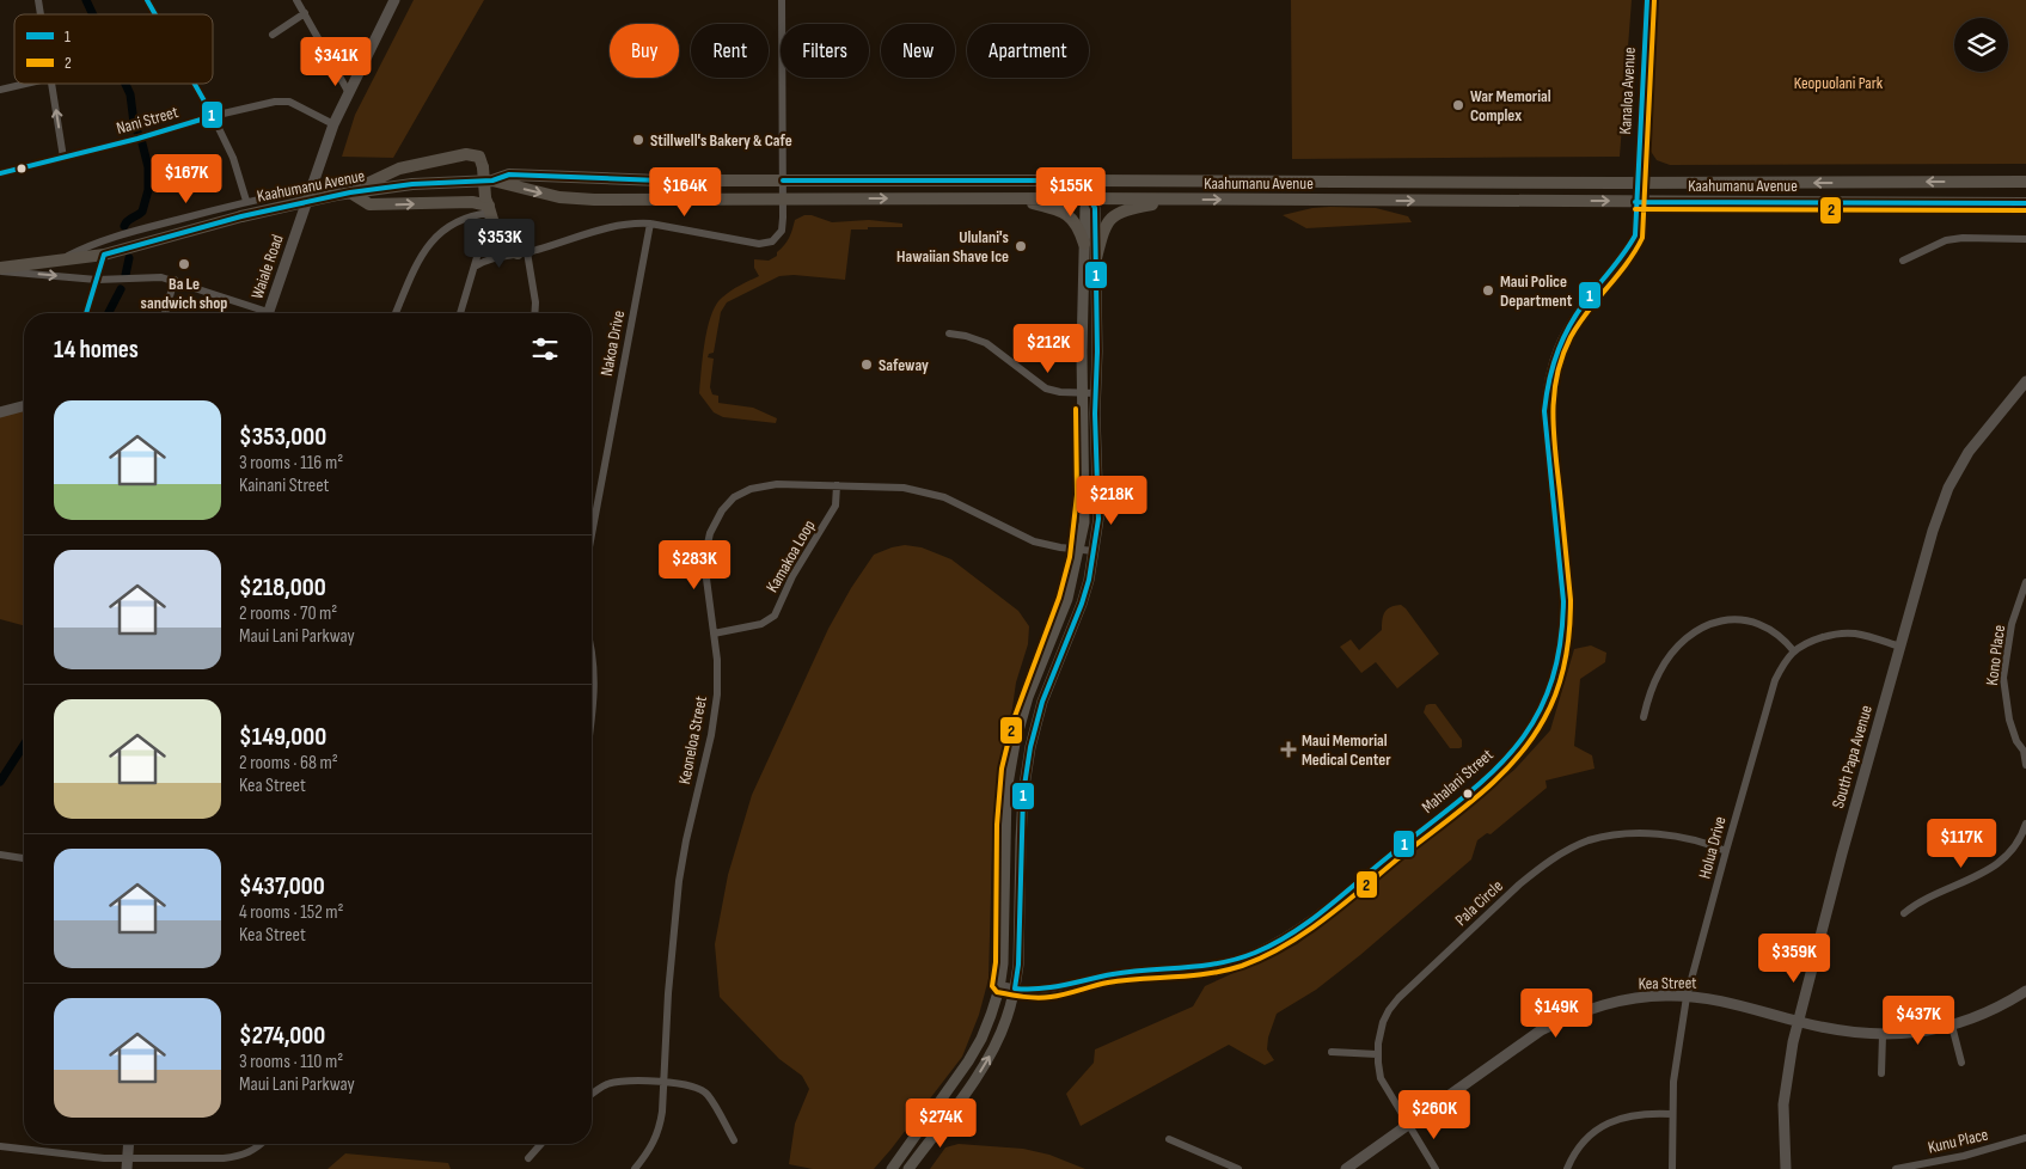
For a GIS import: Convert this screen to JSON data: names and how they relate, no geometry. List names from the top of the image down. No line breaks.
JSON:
{"streets":{"main road":["Kaahumanu Avenue"],"street":["Kanaloa Avenue","Nani Street","Waiale Road","Nakoa Drive","Kamakoa Loop","Kono Place","Keoneloa Street","South Papa Avenue","Mahalani Street","Holua Drive","Pala Circle","Kea Street","Kunu Place"]},"crossings":[["Kanaloa Avenue","Kaahumanu Avenue"],["Kanaloa Avenue","Mahalani Street"],["Nani Street","Waiale Road"],["Kaahumanu Avenue","Mahalani Street"],["Kamakoa Loop","Keoneloa Street"],["South Papa Avenue","Holua Drive"],["South Papa Avenue","Kea Street"],["Holua Drive","Pala Circle"],["Holua Drive","Kea Street"],["Pala Circle","Kea Street"]],"parks":["Keopuolani Park"],"places":{"other":["War Memorial Complex","Stillwell's Bakery & Cafe","Ululani's Hawaiian Shave Ice","Ba Le sandwich shop","Maui Police Department","Safeway"],"health":["Maui Memorial Medical Center"]},"lines":["transit line 1","transit line 2"],"legend":["1","2"],"page":{"chip":["Buy","Rent","Filters","New","Apartment"],"price":["$341K","$167K","$164K","$155K","$353K","$212K","$218K","$283K","$117K","$359K","$149K","$437K","$260K","$274K"],"heading":"14 homes","list":[{"name":"$353,000","note":"3 rooms · 116 m² · Kainani Street"},{"name":"$218,000","note":"2 rooms · 70 m² · Maui Lani Parkway"},{"name":"$149,000","note":"2 rooms · 68 m² · Kea Street"},{"name":"$437,000","note":"4 rooms · 152 m² · Kea Street"},{"name":"$274,000","note":"3 rooms · 110 m² · Maui Lani Parkway"}]}}
